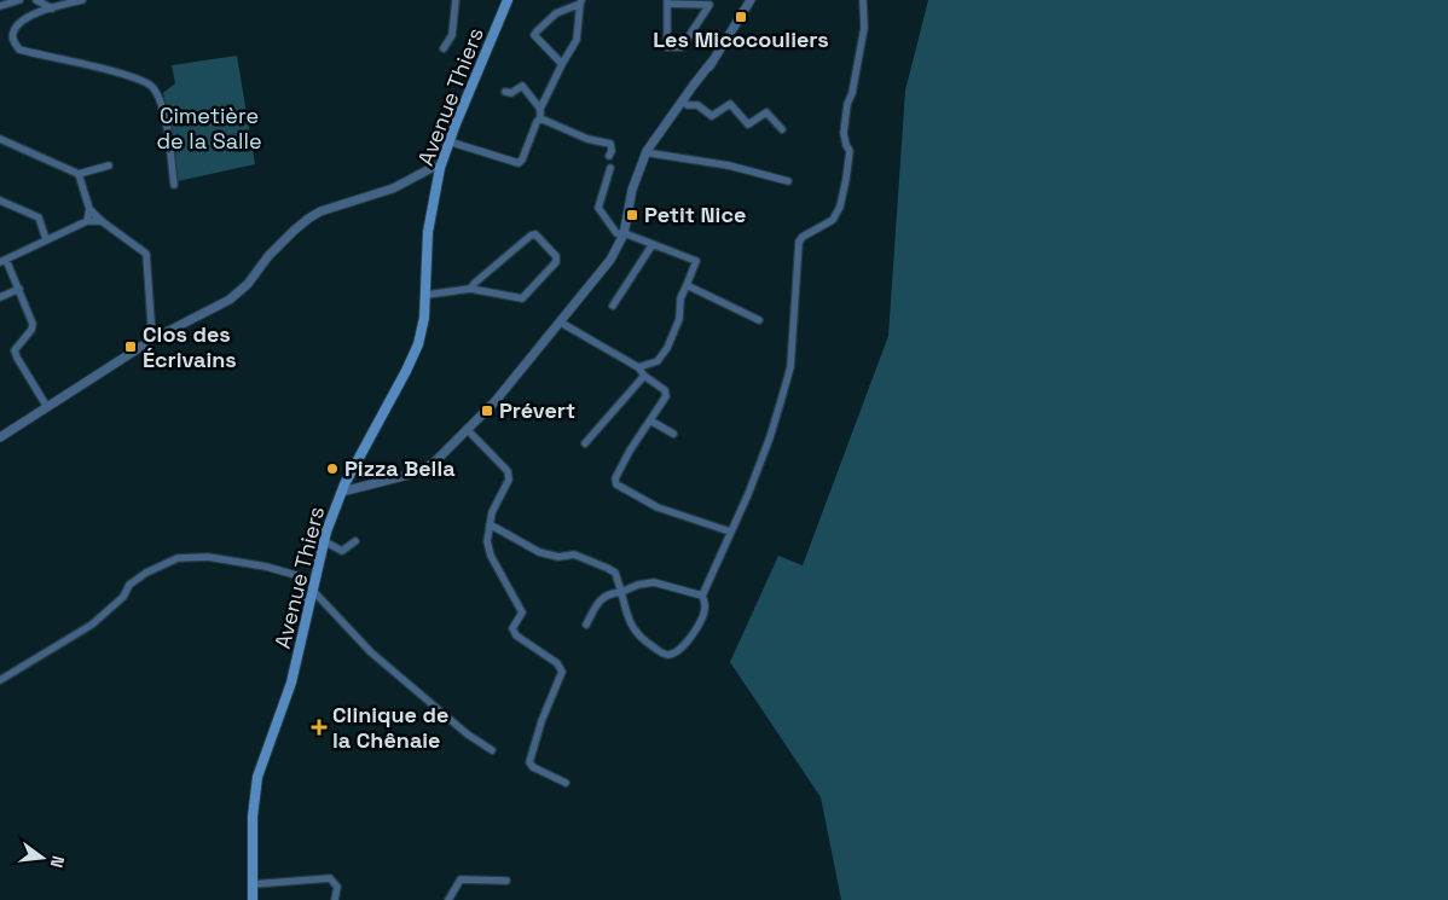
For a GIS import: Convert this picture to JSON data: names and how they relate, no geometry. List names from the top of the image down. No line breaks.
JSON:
{"streets":{"main road":["Avenue Thiers"]},"parks":["Cimetière de la Salle"],"places":{"transit":["Les Micocouliers","Petit Nice","Clos des Écrivains","Prévert"],"other":["Pizza Bella"],"health":["Clinique de la Chênaie"]},"north":"right"}
